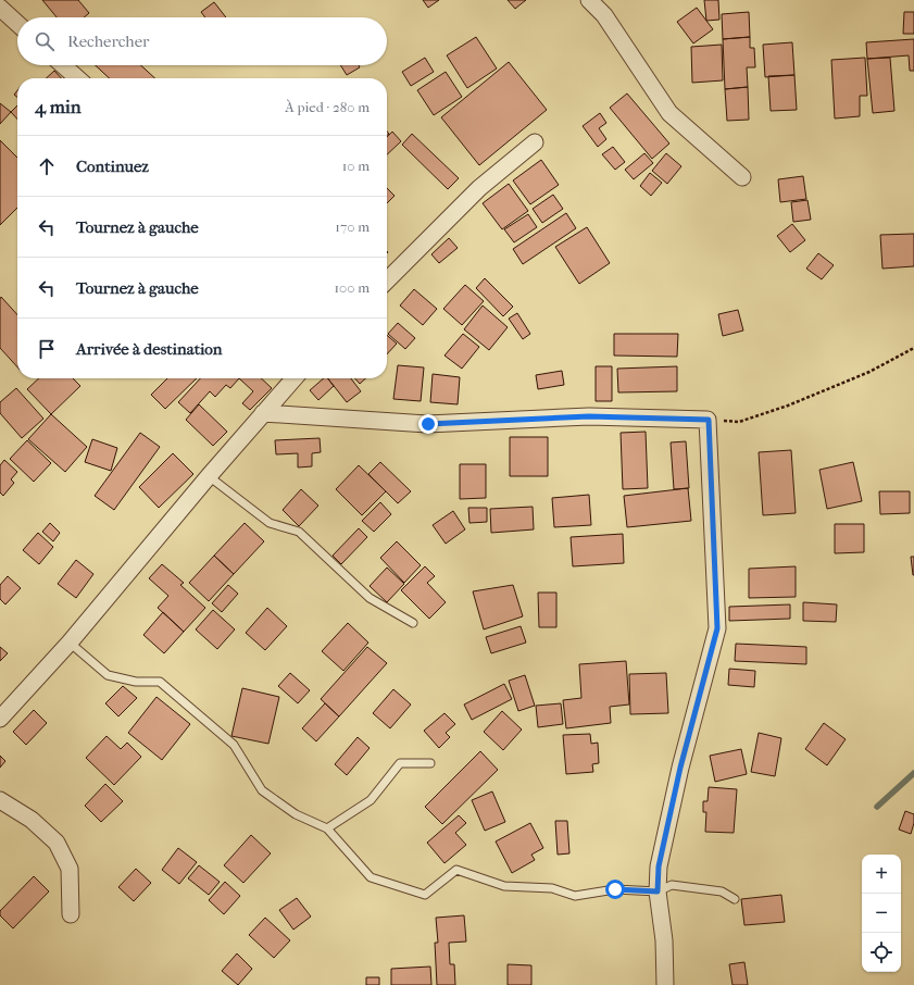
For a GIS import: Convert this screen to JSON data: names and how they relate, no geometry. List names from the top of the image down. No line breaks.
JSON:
{"page":{"search":"Rechercher","heading":["4 min","À pied · 280 m"],"list":[["Continuez","10 m"],["Tournez à gauche","170 m"],["Tournez à gauche","100 m"],"Arrivée à destination"],"map_buttons":["+","−"]}}
